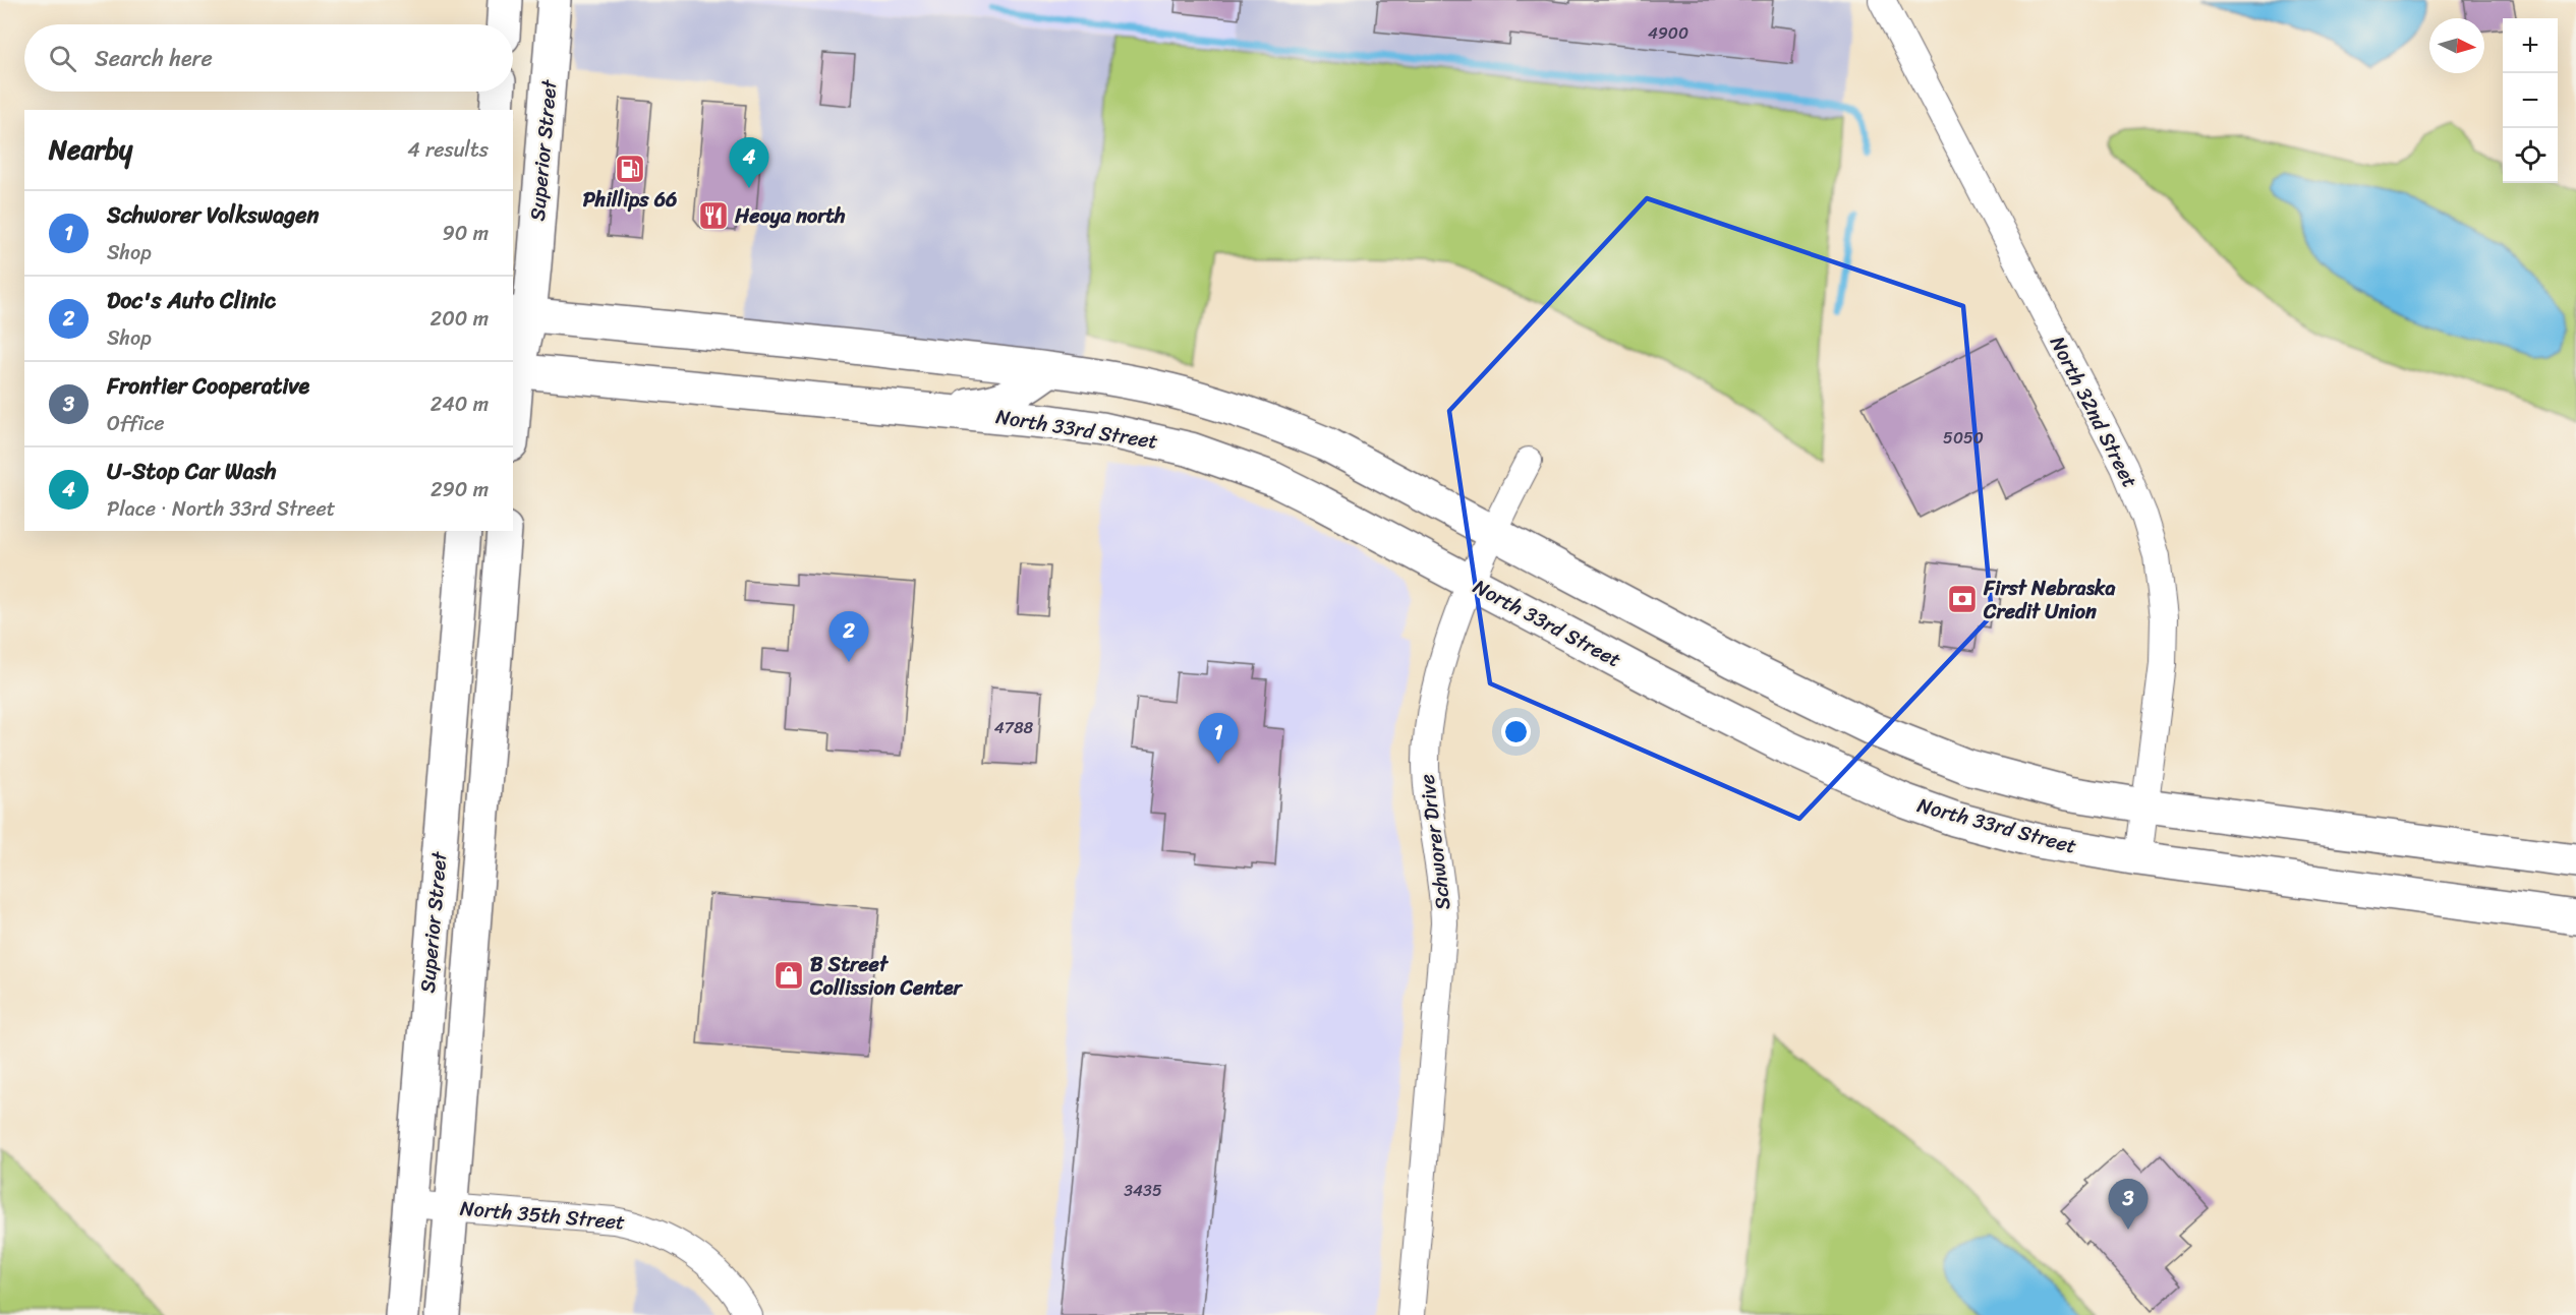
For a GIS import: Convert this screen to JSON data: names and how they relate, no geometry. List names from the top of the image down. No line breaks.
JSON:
{"streets":{"main road":["Superior Street","North 33rd Street"],"street":["North 32nd Street","Schworer Drive","North 35th Street"]},"crossings":[["Superior Street","North 33rd Street"],["Superior Street","North 35th Street"],["North 32nd Street","North 33rd Street"],["North 33rd Street","Schworer Drive"]],"places":{"fuel station":["Phillips 66"],"restaurant":["Heoya north"],"bank":["First Nebraska Credit Union"],"shop":["B Street Collission Center"]},"house_numbers":["4900","5050","4788","3435"],"north":"right","page":{"map_buttons":["+","−"],"search":"Search here","heading":["Nearby","4 results"],"pins":["4","2","1","3"],"list":[{"mark":"1","name":"Schworer Volkswagen","note":"Shop","value":"90 m"},{"mark":"2","name":"Doc's Auto Clinic","note":"Shop","value":"200 m"},{"mark":"3","name":"Frontier Cooperative","note":"Office","value":"240 m"},{"mark":"4","name":"U-Stop Car Wash","note":"Place · North 33rd Street","value":"290 m"}]}}
